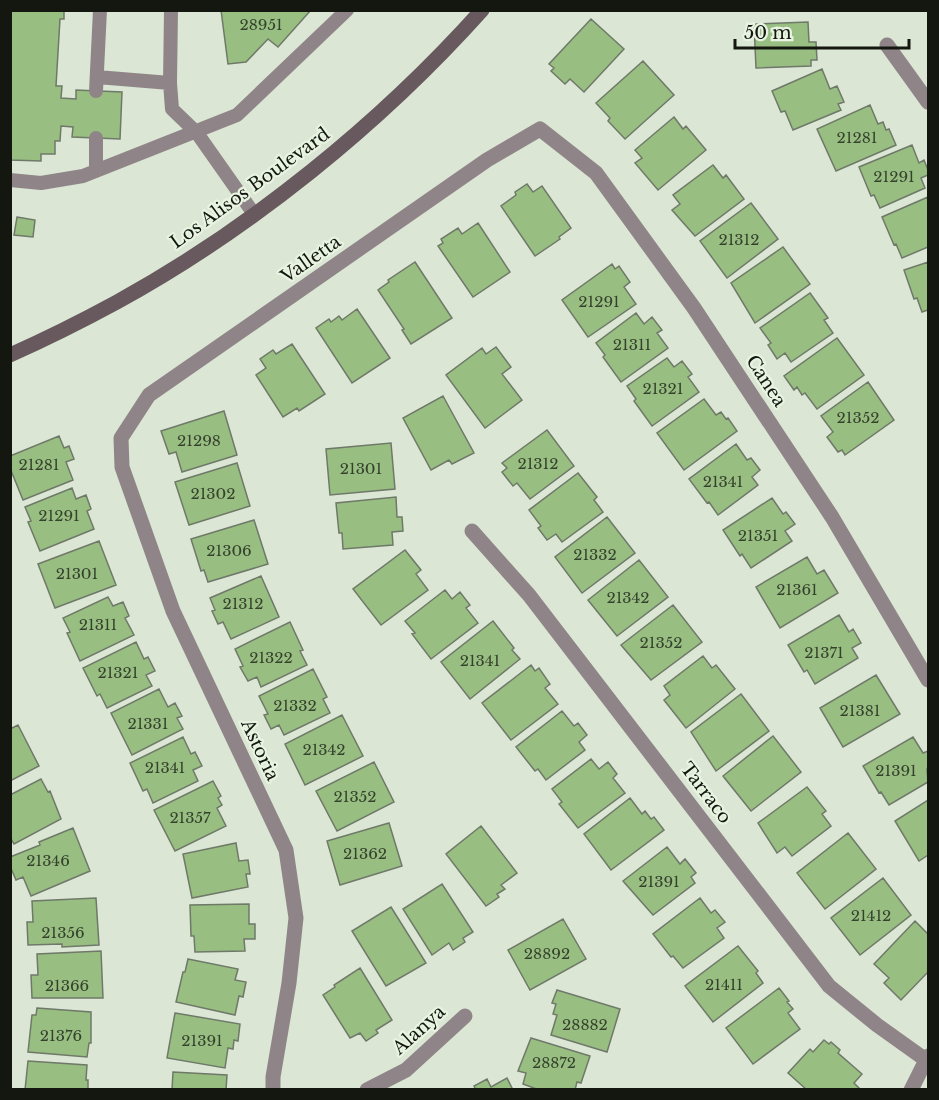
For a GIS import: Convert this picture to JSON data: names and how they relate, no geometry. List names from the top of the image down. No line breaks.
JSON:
{"streets":{"main road":["Los Alisos Boulevard"],"street":["Valletta","Canea","Astoria","Tarraco","Alanya"]},"crossings":[["Valletta","Canea"],["Valletta","Astoria"]],"house_numbers":["28951","21281","21291","21312","21291","21311","21321","21352","21298","21312","21281","21301","21341","21302","21291","21351","21306","21332","21301","21361","21342","21312","21311","21352","21371","21322","21341","21321","21332","21381","21331","21342","21341","21391","21352","21357","21362","21346","21391","21412","21356","28892","21411","21366","28882","21376","21391","28872"],"scale_bar":"50 m"}
